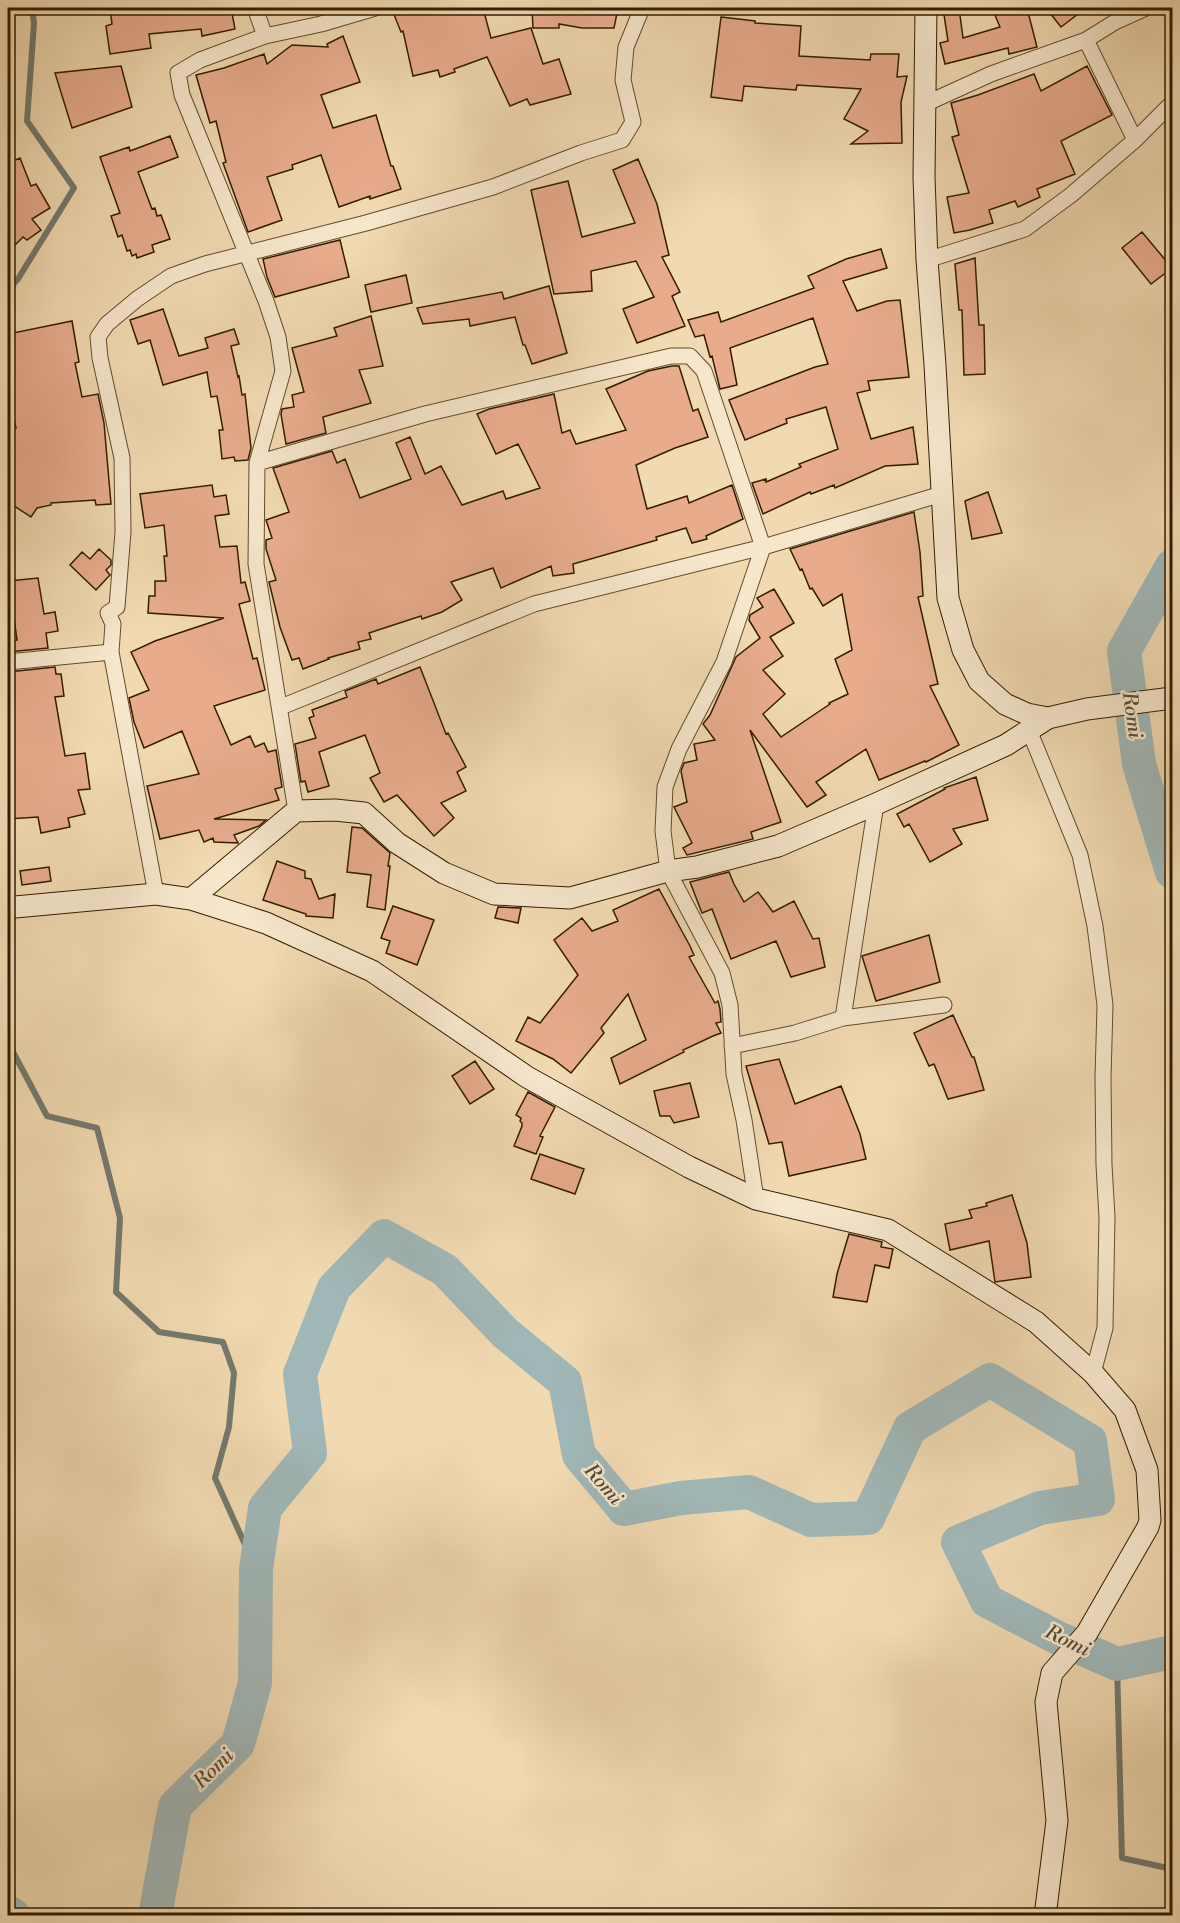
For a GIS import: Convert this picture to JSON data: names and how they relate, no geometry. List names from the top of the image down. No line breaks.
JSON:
{"water":["Romi"]}
